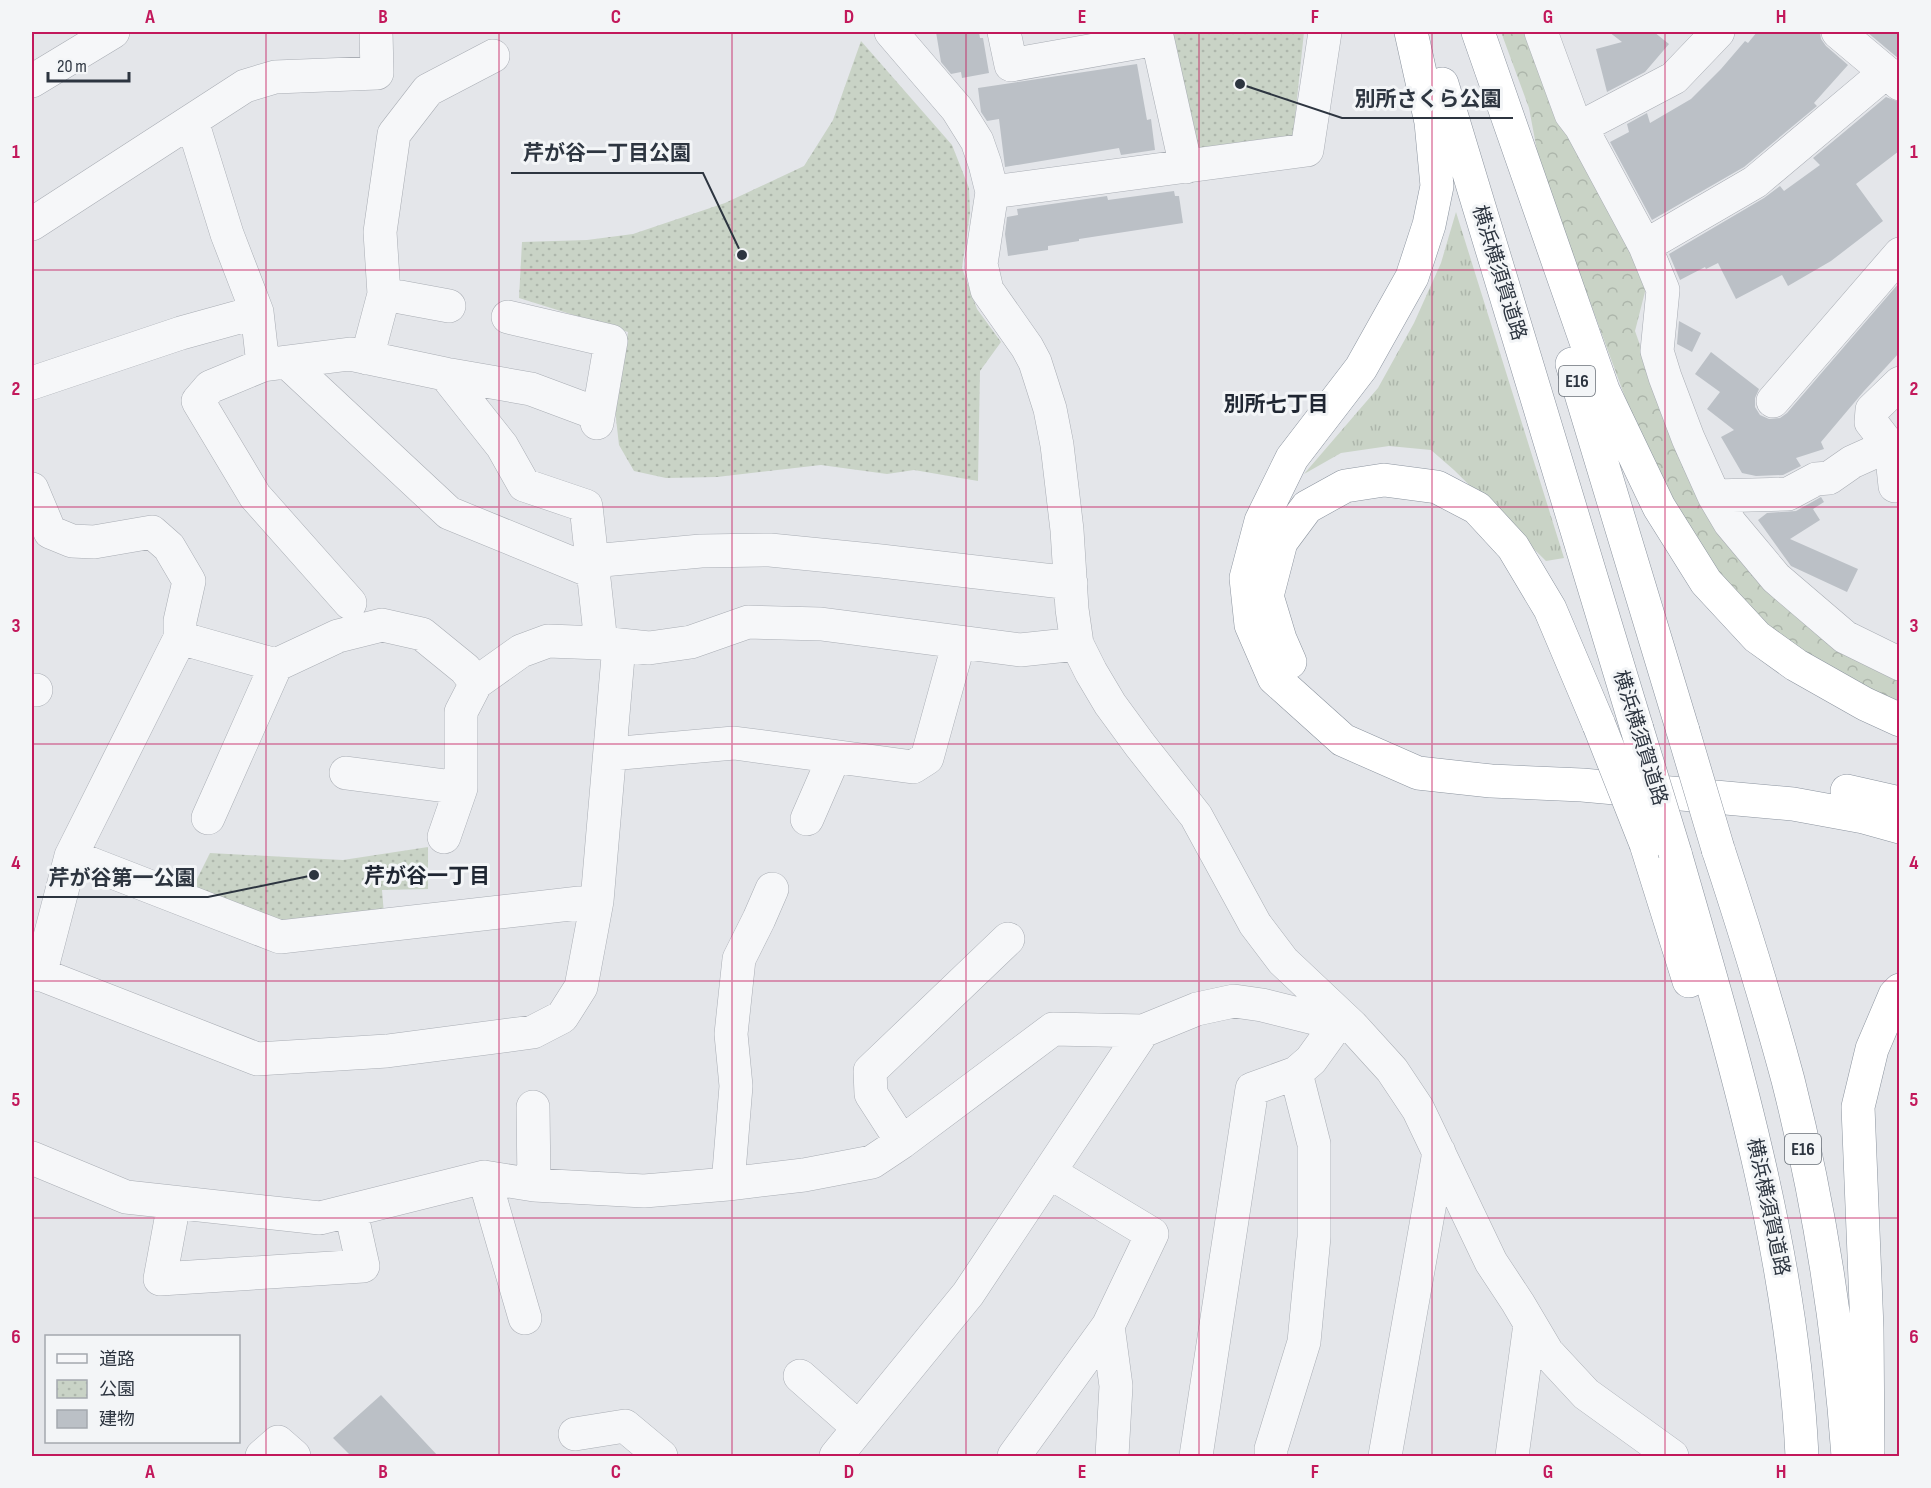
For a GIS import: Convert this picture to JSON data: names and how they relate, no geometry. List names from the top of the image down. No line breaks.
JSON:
{"streets":{"highway":["横浜横須賀道路","E16"]},"districts":["別所七丁目","芹が谷一丁目"],"places":["別所さくら公園","芹が谷一丁目公園","芹が谷第一公園"],"legend":["道路","公園","建物"],"scale_bar":"20 m","grid":{"columns":["A","B","C","D","E","F","G","H"],"rows":["1","2","3","4","5","6"]}}
